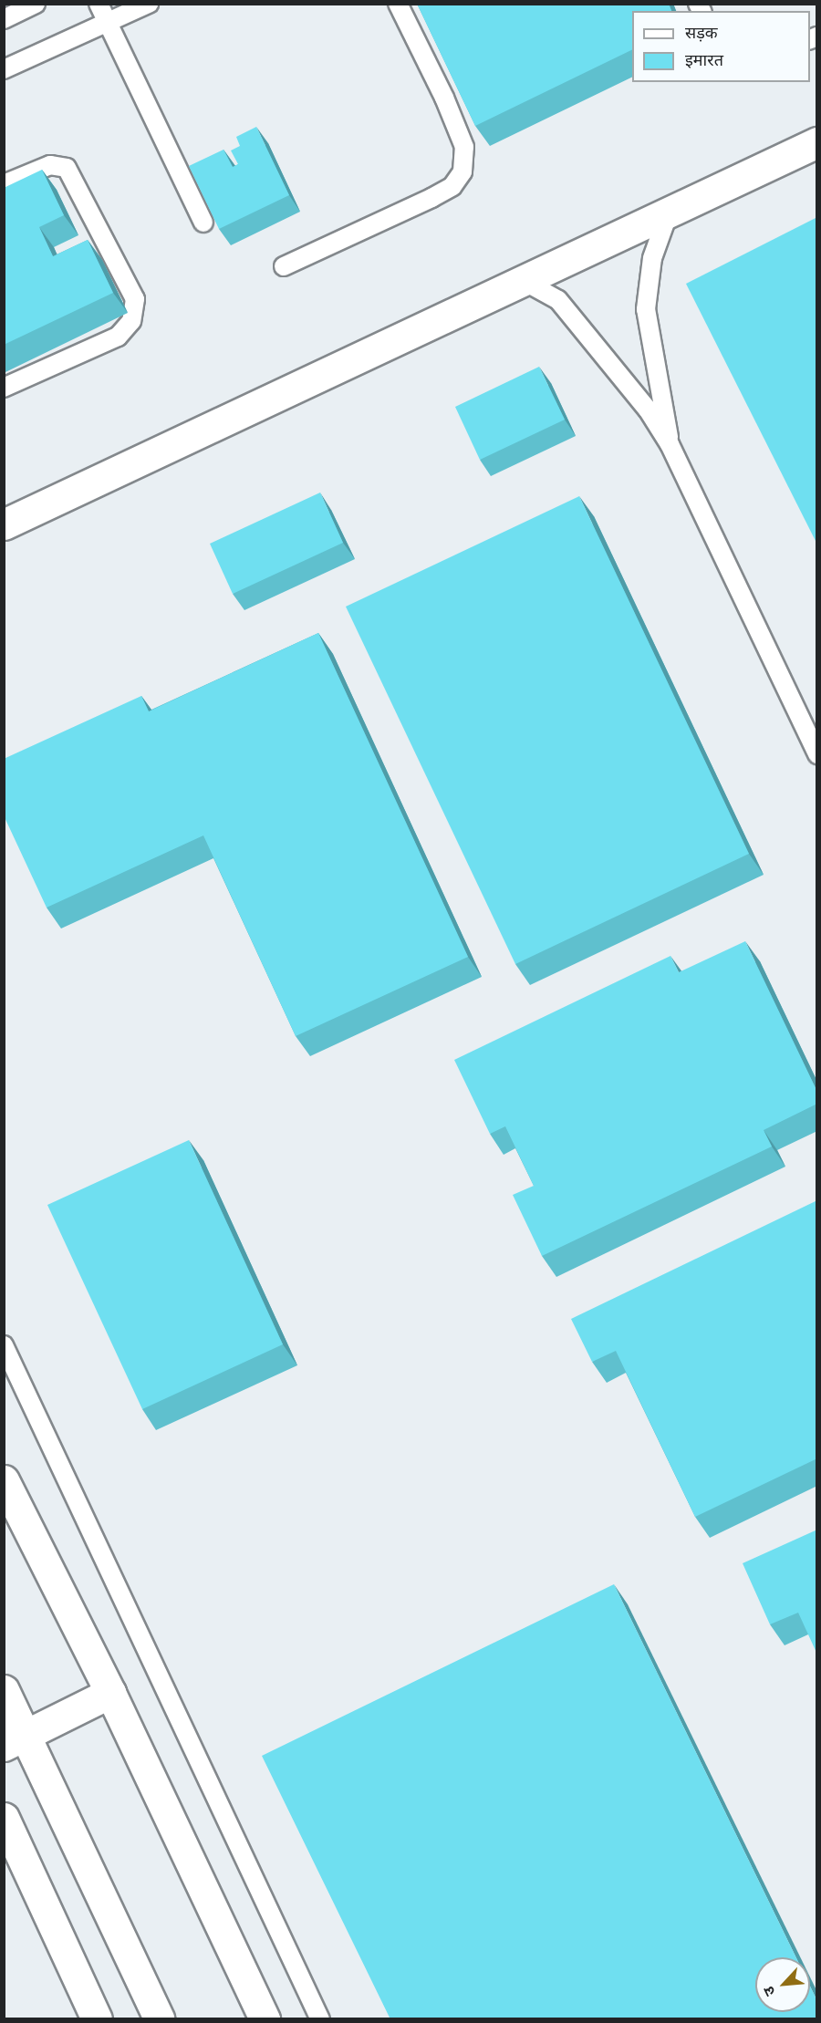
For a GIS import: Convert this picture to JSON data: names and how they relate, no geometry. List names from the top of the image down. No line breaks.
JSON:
{"legend":["सड़क","इमारत"],"north":"bottom left"}
